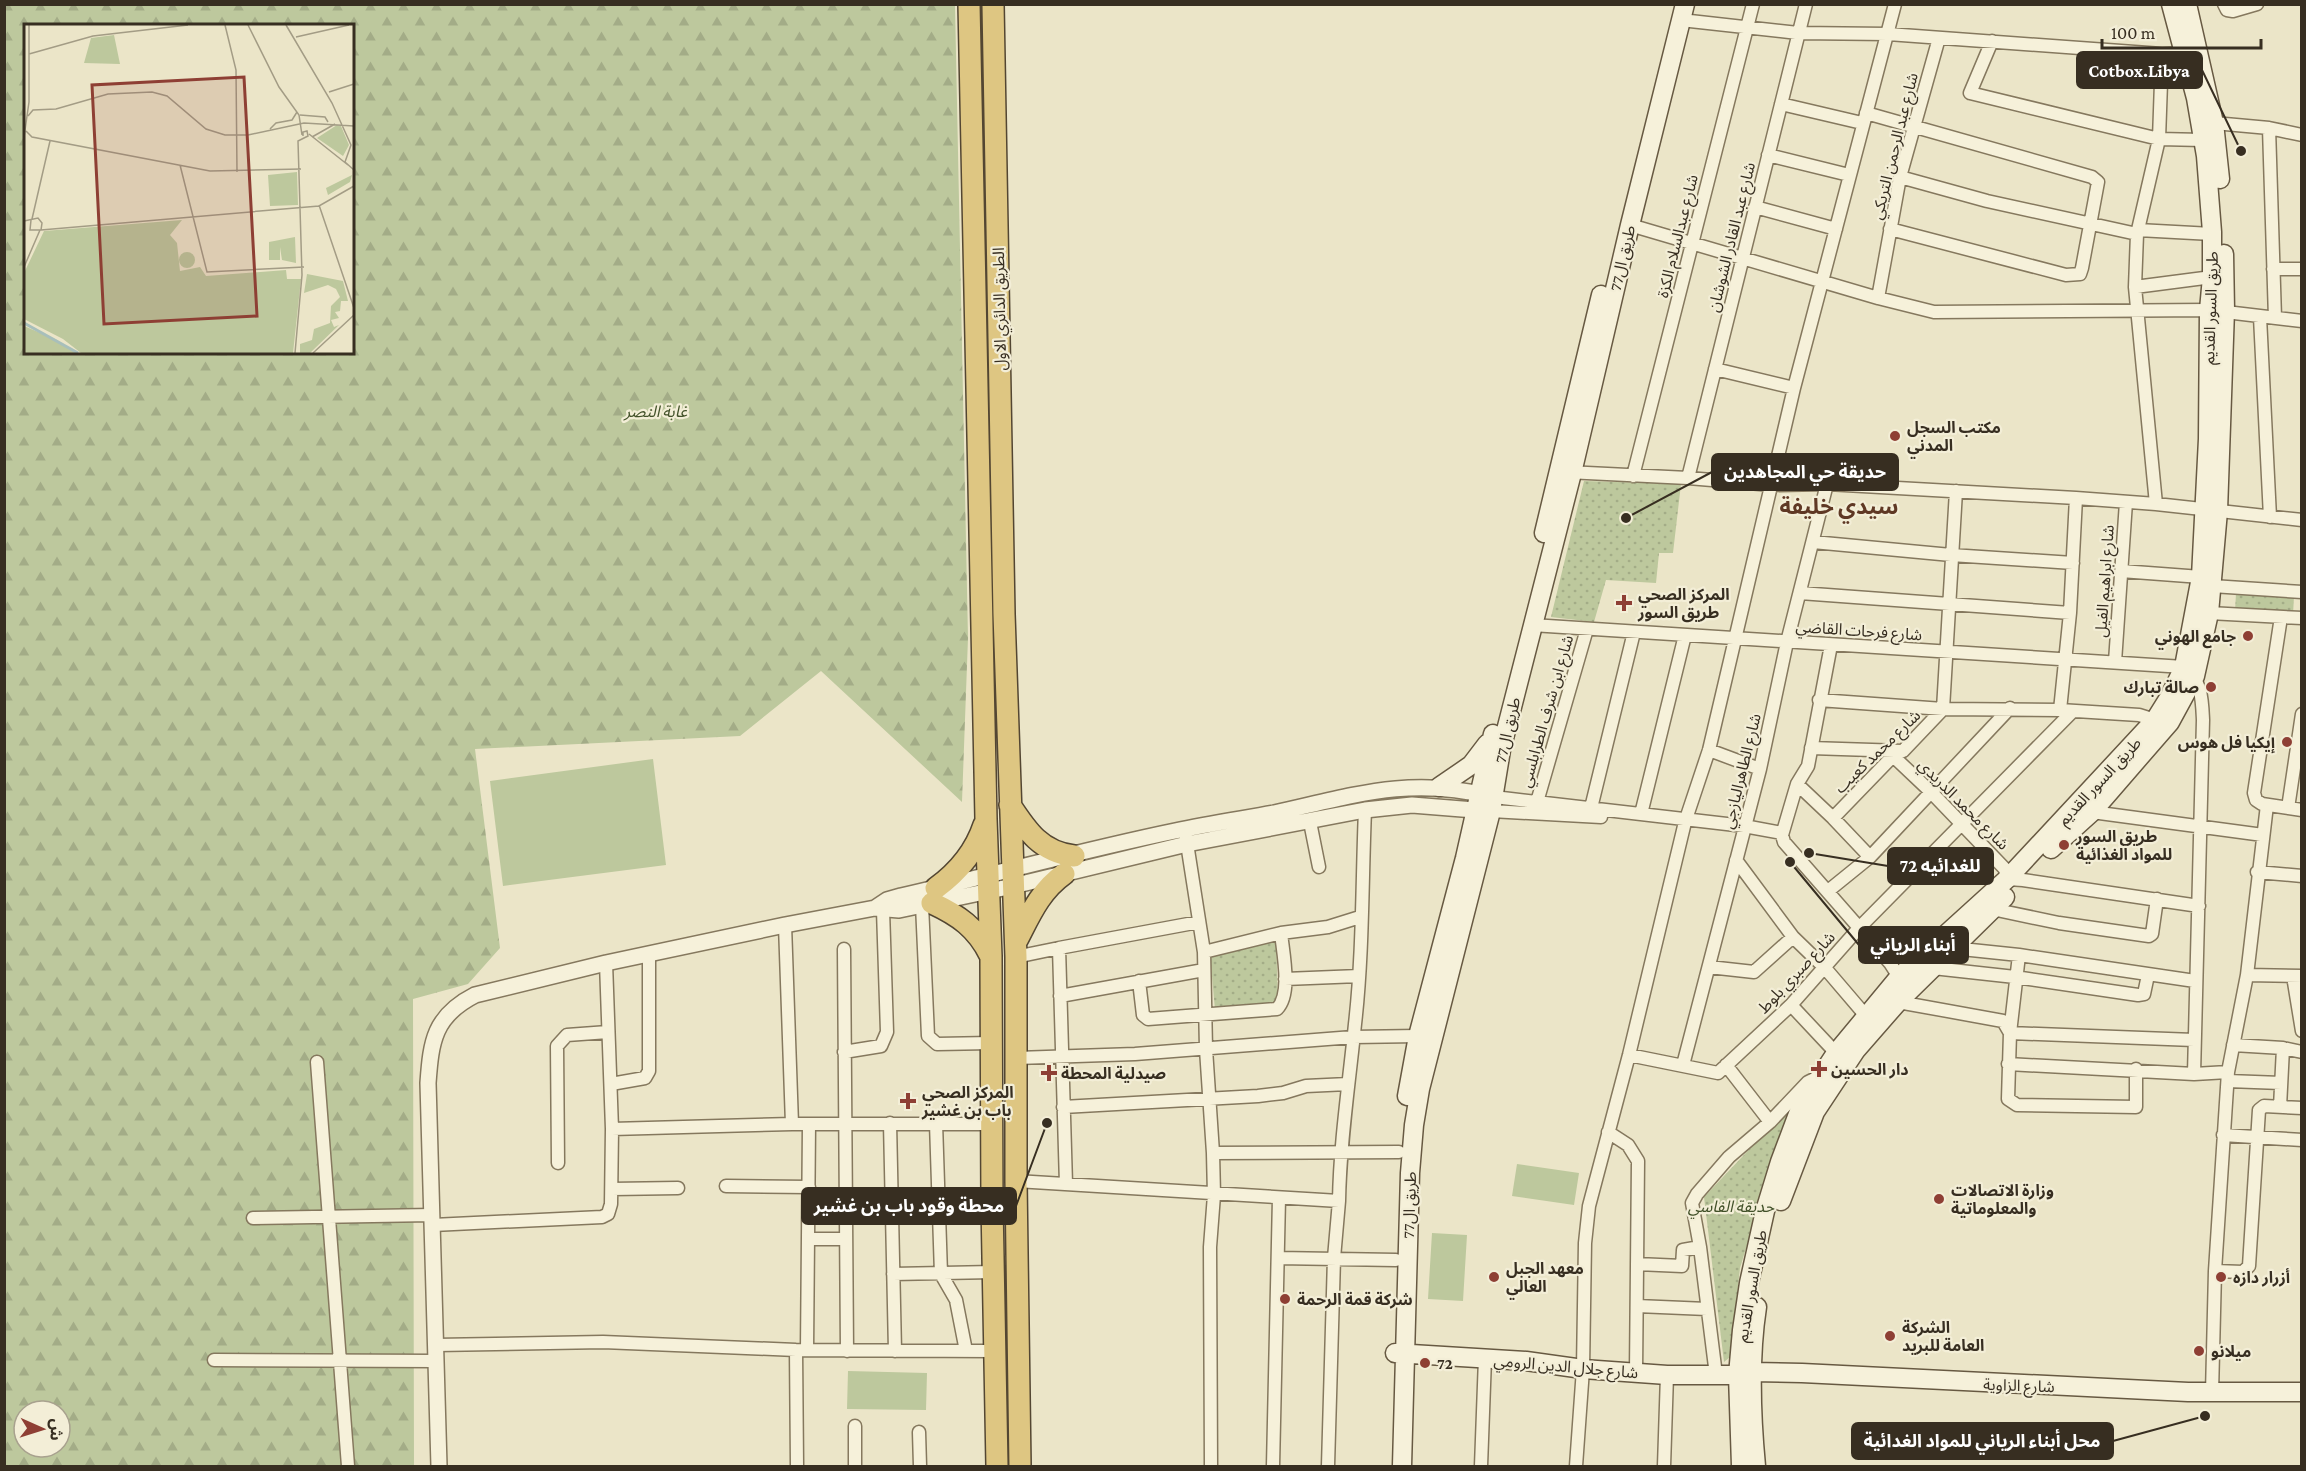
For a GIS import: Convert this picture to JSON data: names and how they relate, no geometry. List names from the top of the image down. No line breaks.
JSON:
{"streets":{"highway":["الطريق الدائري الاول"],"main road":["طريق ال77","طريق السور القديم","شارع جلال الدين الرومي","شارع الزاوية"],"street":["شارع عبد الرحمن التريكي","شارع عبدالسلام الكزة","شارع عبد القادر الشوشان","شارع ابراهيم الفيل","شارع فرحات القاضي","شارع ابن شرف الطرابلسي","شارع محمد كعيب","شارع الطاهراليازجي","شارع محمد الدريدي","شارع صبري بلوط"]},"crossings":[["طريق ال77","شارع فرحات القاضي"],["طريق ال77","شارع جلال الدين الرومي"],["طريق السور القديم","شارع فرحات القاضي"],["طريق السور القديم","شارع محمد الدريدي"],["طريق السور القديم","شارع جلال الدين الرومي"],["طريق السور القديم","شارع الزاوية"],["شارع ابراهيم الفيل","شارع فرحات القاضي"],["شارع فرحات القاضي","شارع ابن شرف الطرابلسي"],["شارع فرحات القاضي","شارع محمد كعيب"],["شارع فرحات القاضي","شارع الطاهراليازجي"],["شارع محمد كعيب","شارع محمد الدريدي"],["شارع محمد الدريدي","شارع صبري بلوط"],["شارع جلال الدين الرومي","شارع الزاوية"]],"districts":["سيدي خليفة"],"parks":["غابة النصر","حديقة الفاسي"],"places":{"other":["Cotbox.Libya","مكتب السجل المدني","حديقة حي المجاهدين","جامع الهوني","صالة تبارك","إيكيا فل هوس","طريق السور للمواد الغذائية","72 للغدائيه","أبناء الرياني","محطة وقود باب بن غشير","وزارة الاتصالات والمعلوماتية","معهد الجبل العالي","أزرار دازه","شركة قمة الرحمة","الشركة العامة للبريد","ميلانو","72","محل أبناء الرياني للمواد الغدائية"],"health":["المركز الصحي طريق السور","دار الحسين","صيدلية المحطة","المركز الصحي باب بن غشير"]},"scale_bar":"100 m","north":"right"}
